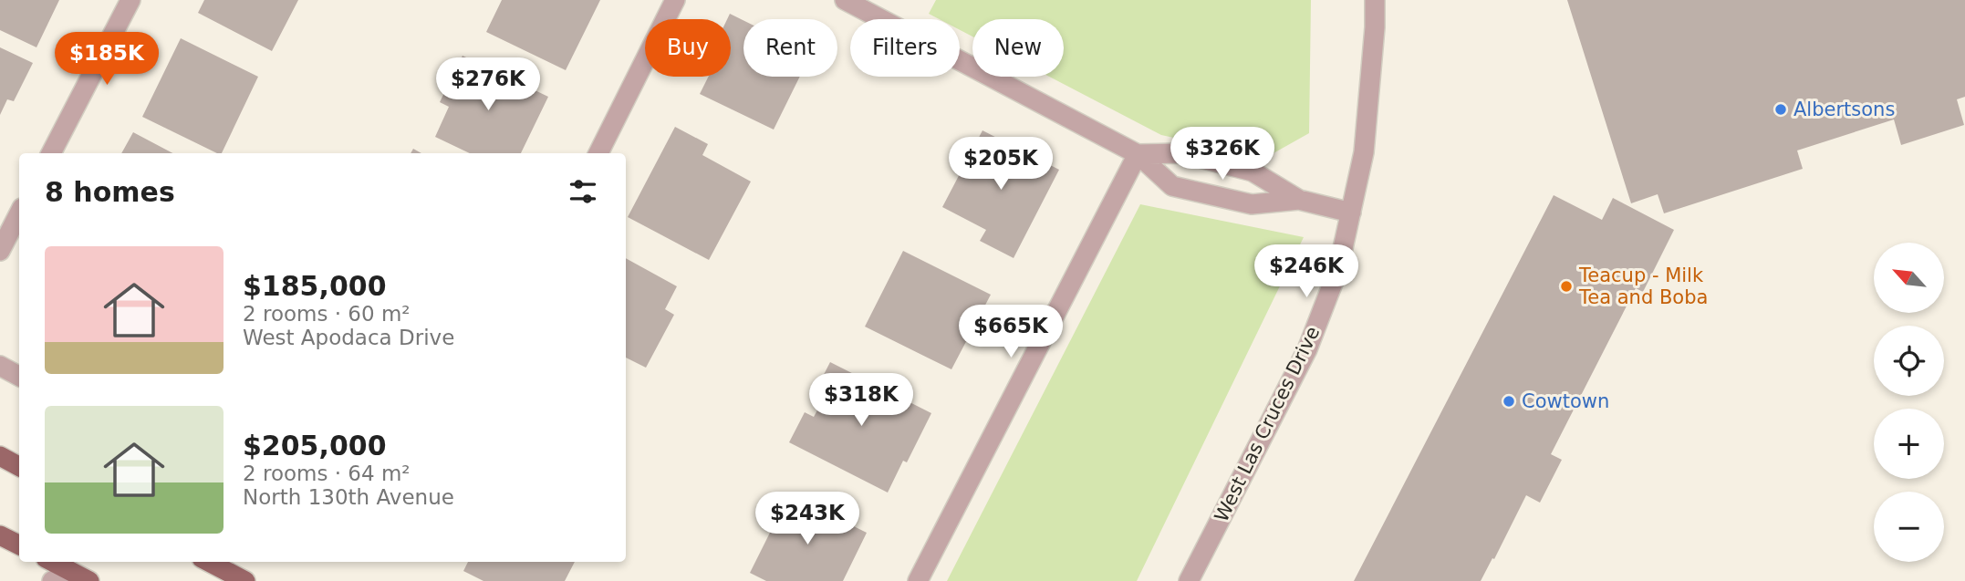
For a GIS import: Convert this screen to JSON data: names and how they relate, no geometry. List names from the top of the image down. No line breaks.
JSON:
{"streets":{"street":["West Las Cruces Drive"]},"places":["Albertsons","Teacup - Milk Tea and Boba","Cowtown"],"north":"top left","page":{"chip":["Buy","Rent","Filters","New"],"price":["$185K","$276K","$326K","$205K","$246K","$665K","$318K","$243K"],"heading":"8 homes","list":[{"name":"$185,000","note":"2 rooms · 60 m² · West Apodaca Drive"},{"name":"$205,000","note":"2 rooms · 64 m² · North 130th Avenue"}],"map_buttons":["+","−"]}}
